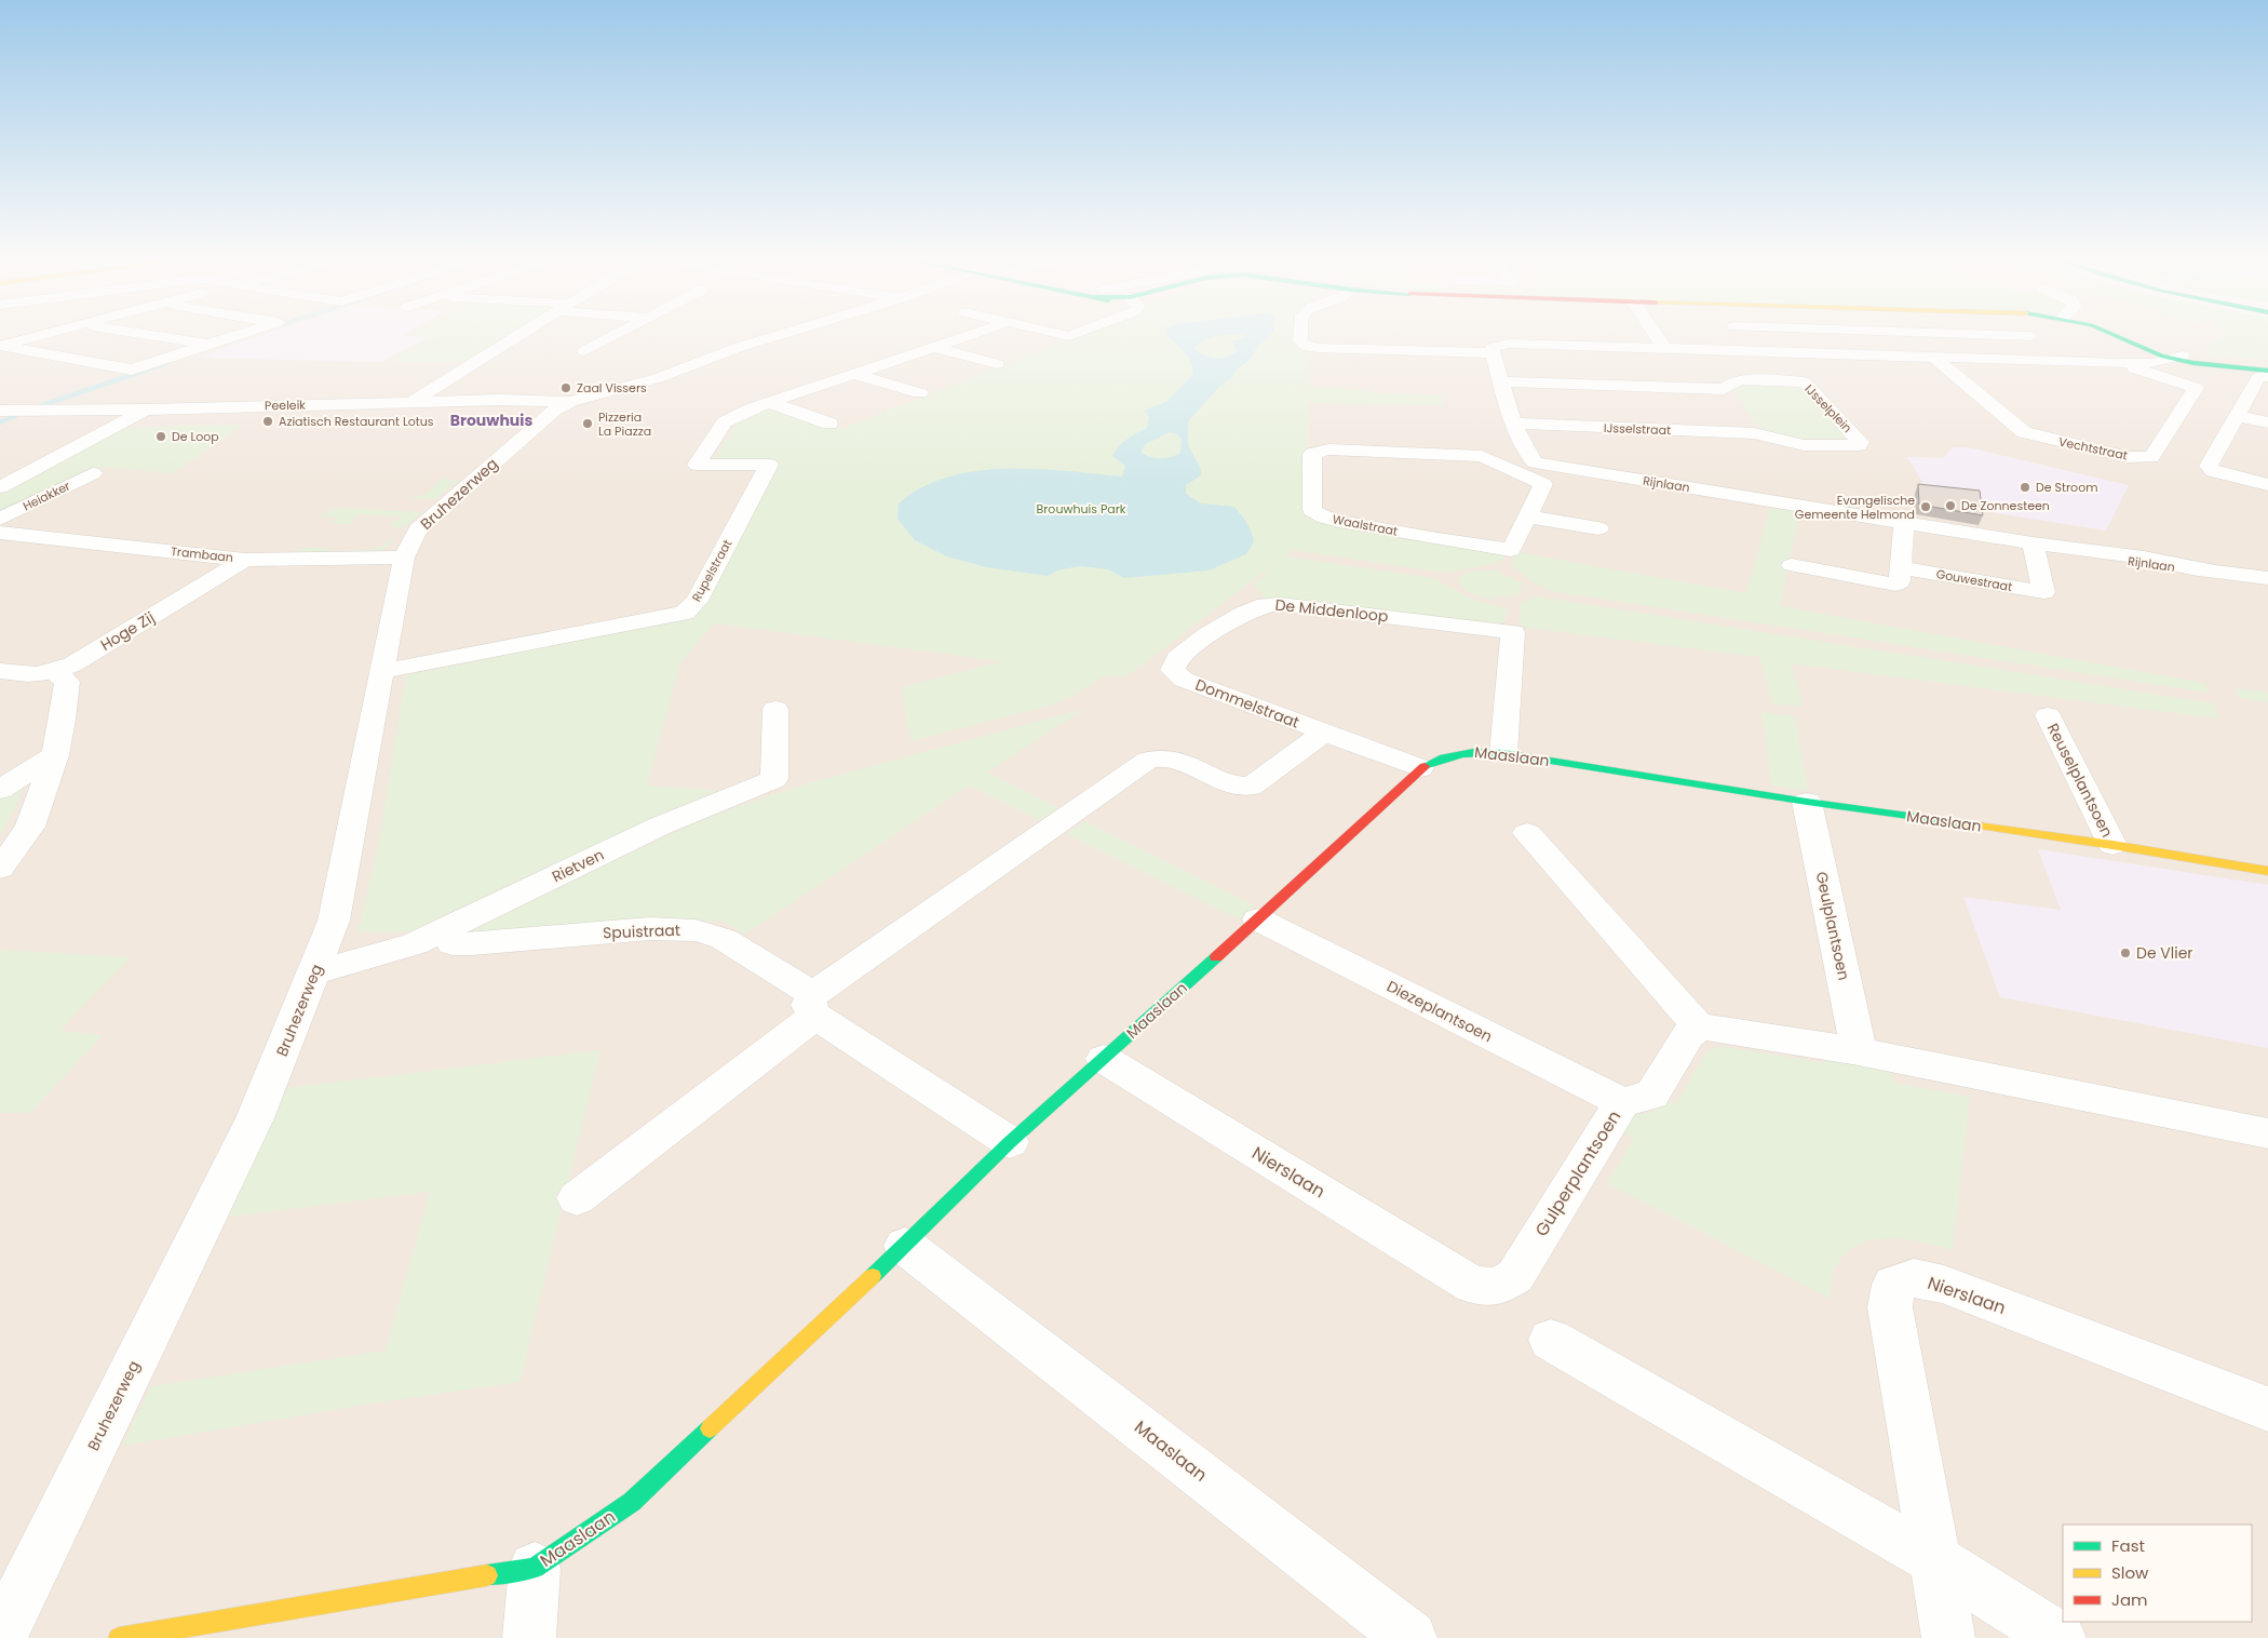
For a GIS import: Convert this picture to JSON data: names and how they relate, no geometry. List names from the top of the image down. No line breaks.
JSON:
{"streets":{"street":["Peeleik","IJsselplein","IJsselstraat","Vechtstraat","Rijnlaan","Bruhezerweg","Heiakker","Waalstraat","Trambaan","Rupelstraat","Gouwestraat","De Middenloop","Hoge Zij","Dommelstraat","Maaslaan","Reuselplantsoen","Rietven","Geulplantsoen","Spuistraat","Diezeplantsoen","Nierslaan","Gulperplantsoen"]},"crossings":[["Peeleik","Bruhezerweg"],["IJsselplein","IJsselstraat"],["Rijnlaan","Gouwestraat"],["Bruhezerweg","Trambaan"],["Bruhezerweg","Rupelstraat"],["Bruhezerweg","Rietven"],["Trambaan","Hoge Zij"],["De Middenloop","Dommelstraat"],["De Middenloop","Maaslaan"],["Dommelstraat","Maaslaan"],["Dommelstraat","Spuistraat"],["Maaslaan","Reuselplantsoen"],["Maaslaan","Geulplantsoen"],["Maaslaan","Spuistraat"],["Maaslaan","Diezeplantsoen"],["Maaslaan","Nierslaan"],["Diezeplantsoen","Gulperplantsoen"],["Nierslaan","Gulperplantsoen"]],"districts":["Brouwhuis"],"parks":["Brouwhuis Park"],"places":["Zaal Vissers","Aziatisch Restaurant Lotus","Pizzeria La Piazza","De Loop","De Stroom","De Zonnesteen","Evangelische Gemeente Helmond","De Vlier"],"legend":["Fast","Slow","Jam"]}
